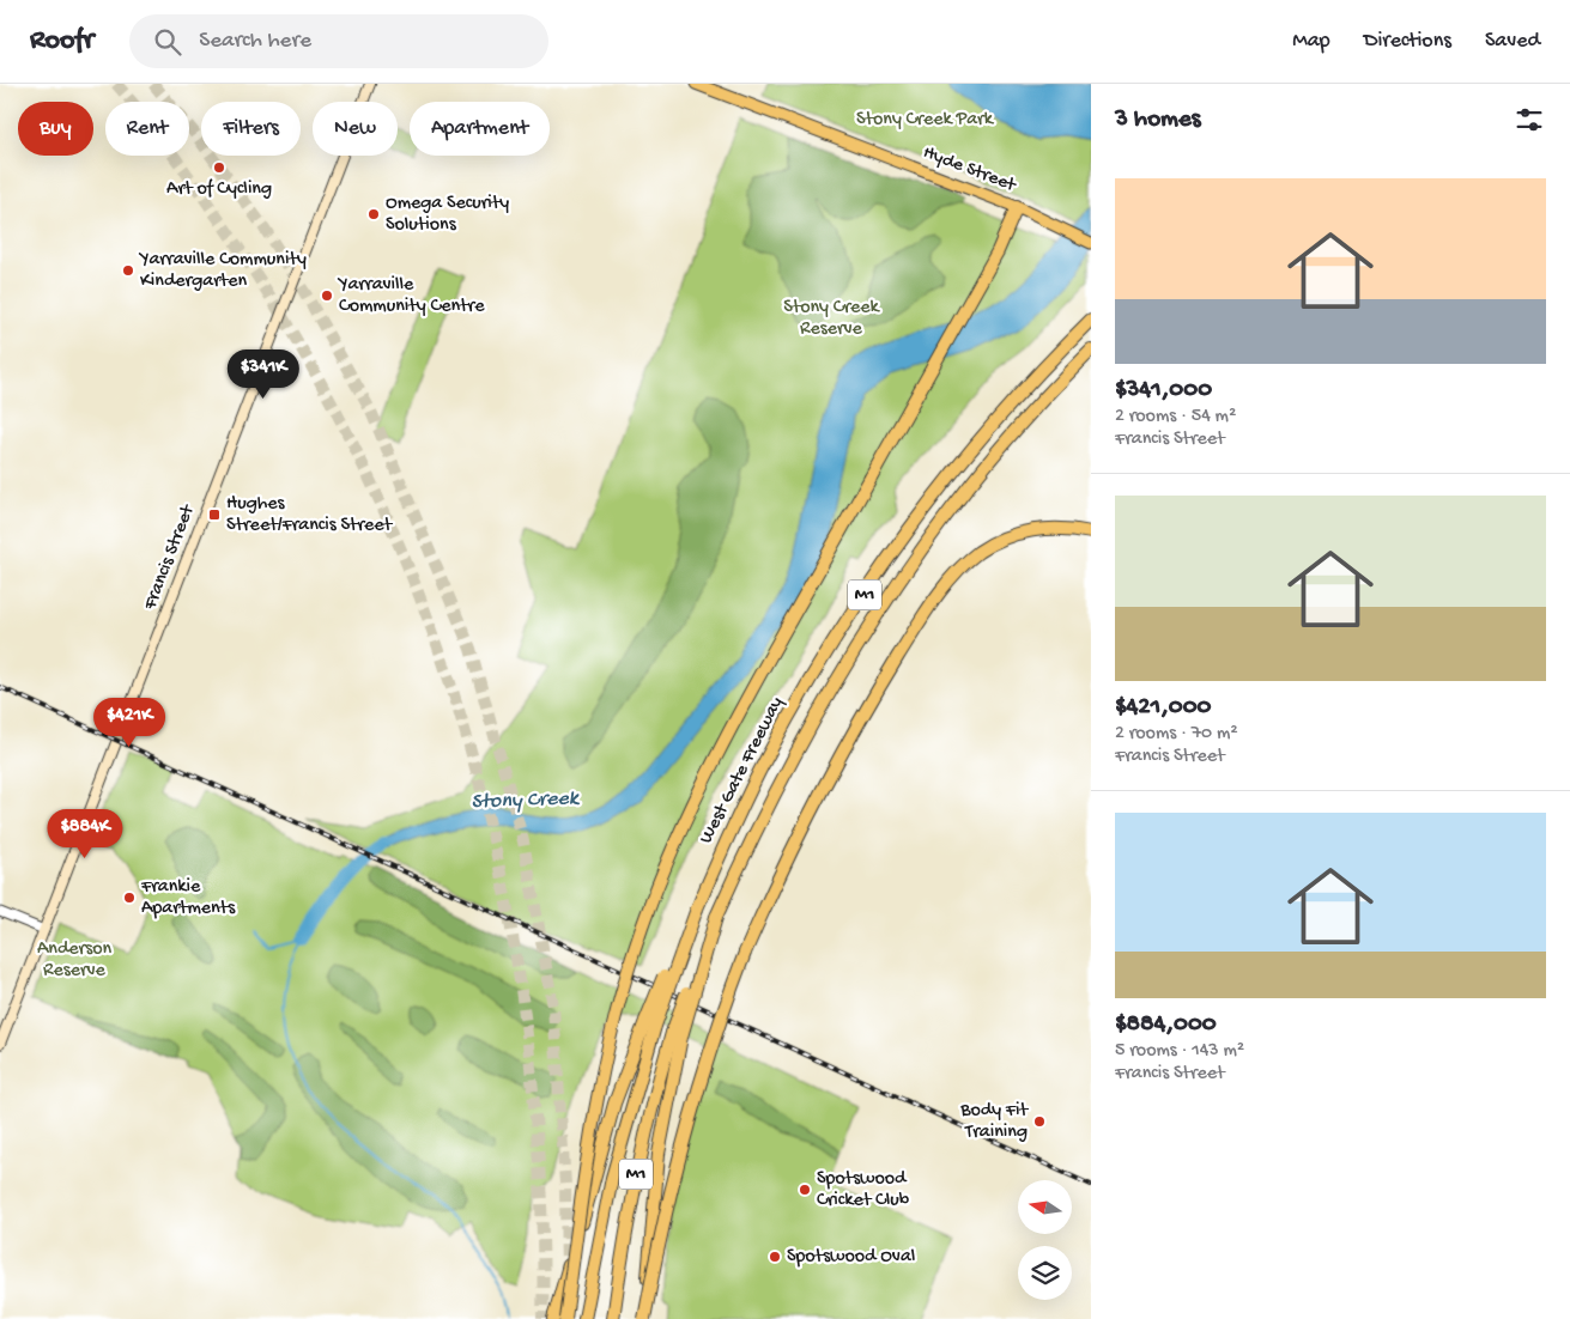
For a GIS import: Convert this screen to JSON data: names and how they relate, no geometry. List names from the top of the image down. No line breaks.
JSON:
{"streets":{"highway":["M1","West Gate Freeway"],"main road":["Hyde Street","Francis Street"]},"water":["Stony Creek"],"parks":["Stony Creek Park","Stony Creek Reserve","Anderson Reserve"],"places":{"other":["Art of Cycling","Omega Security Solutions","Yarraville Community Kindergarten","Yarraville Community Centre","Frankie Apartments","Body Fit Training","Spotswood Cricket Club","Spotswood Oval"],"transit":["Hughes Street/Francis Street"]},"north":"left","page":{"header":"Roofr","search":"Search here","nav":["Map","Directions","Saved"],"heading":"3 homes","chip":["Buy","Rent","Filters","New","Apartment"],"list":[{"name":"$341,000","note":"2 rooms · 54 m² · Francis Street"},{"name":"$421,000","note":"2 rooms · 70 m² · Francis Street"},{"name":"$884,000","note":"5 rooms · 143 m² · Francis Street"}],"price":["$341K","$421K","$884K"]}}
